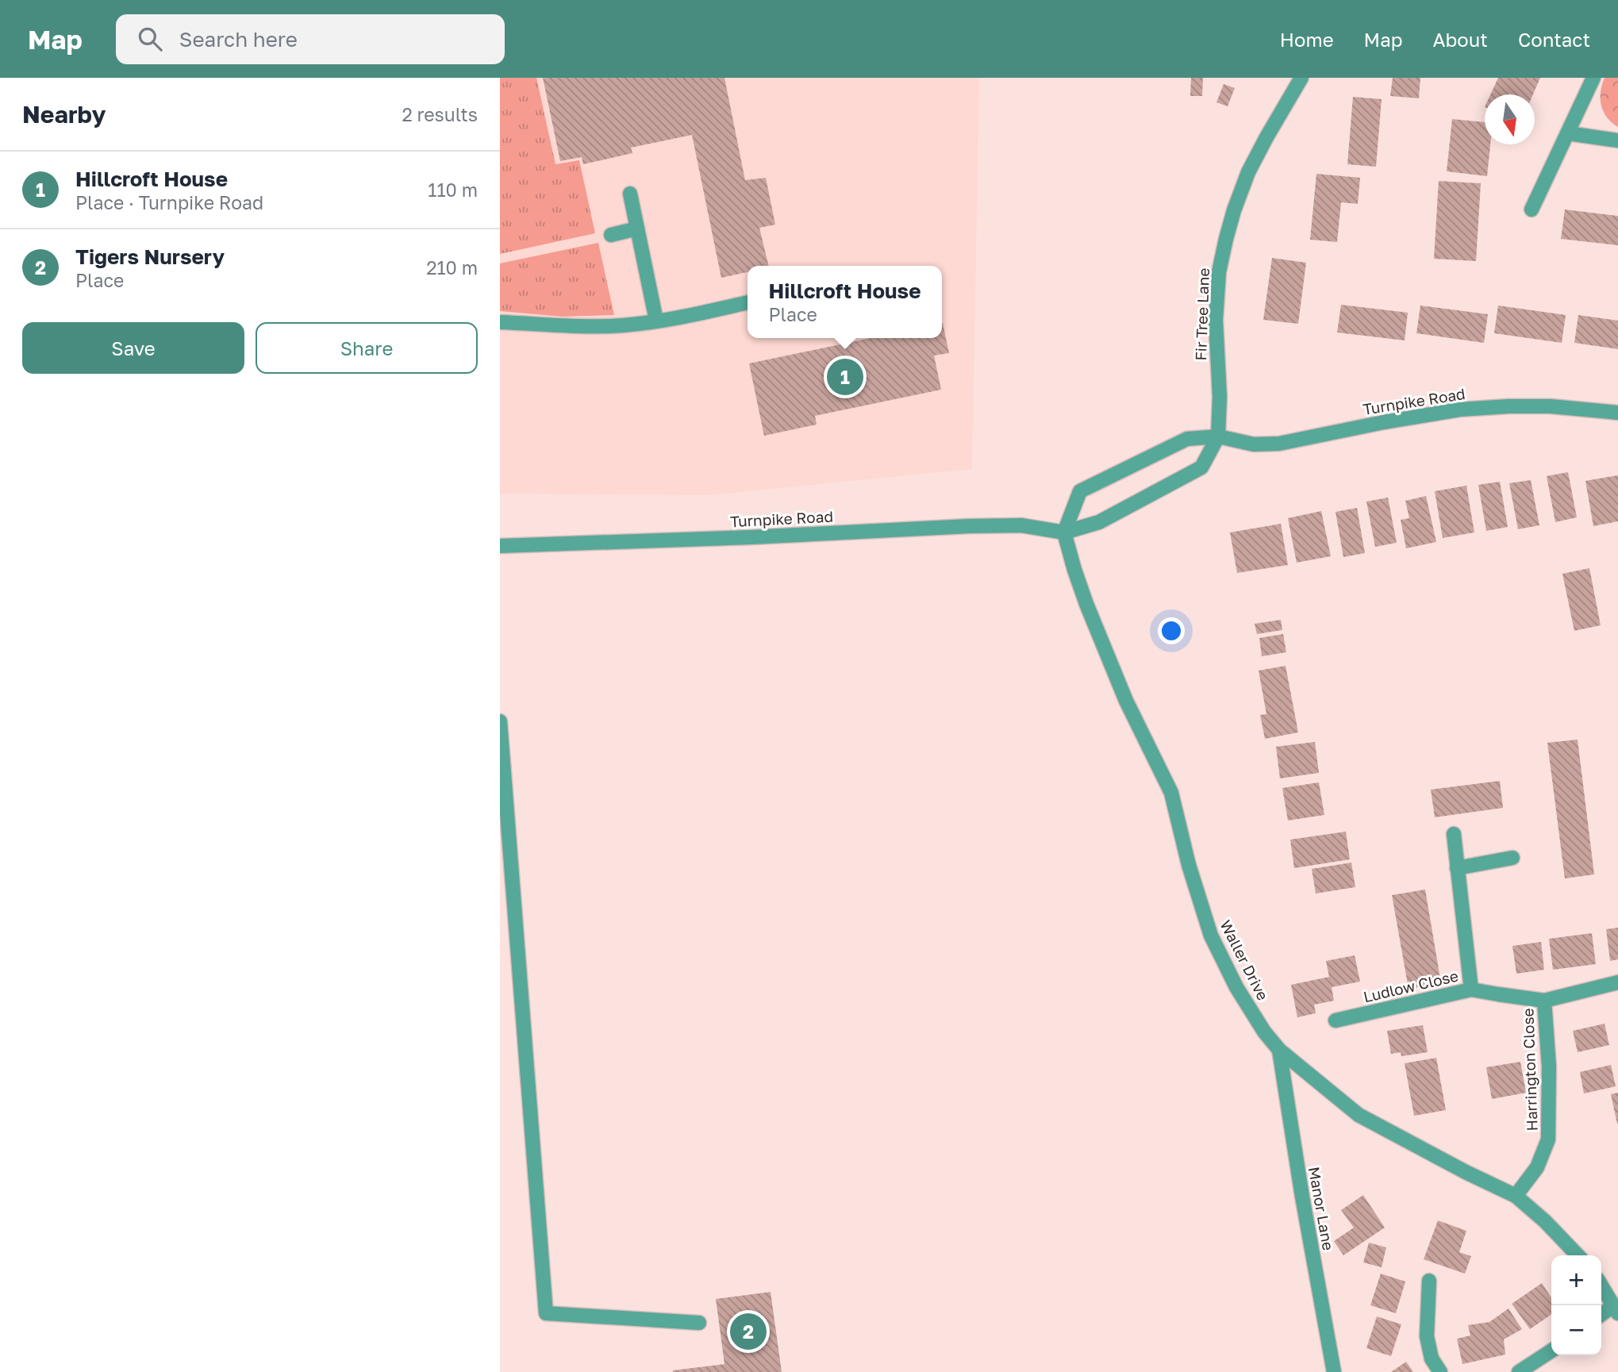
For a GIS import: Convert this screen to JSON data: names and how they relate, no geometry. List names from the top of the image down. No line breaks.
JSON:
{"streets":{"street":["Fir Tree Lane","Turnpike Road","Waller Drive","Ludlow Close","Harrington Close","Manor Lane"]},"crossings":[["Fir Tree Lane","Turnpike Road"],["Turnpike Road","Waller Drive"],["Waller Drive","Harrington Close"],["Waller Drive","Manor Lane"],["Ludlow Close","Harrington Close"]],"north":"bottom","page":{"header":"Map","search":"Search here","nav":["Home","Map","About","Contact"],"heading":["Nearby","2 results"],"list":[{"mark":"1","name":"Hillcroft House","note":"Place · Turnpike Road","value":"110 m"},{"mark":"2","name":"Tigers Nursery","note":"Place","value":"210 m"}],"popup":["Hillcroft House","Place"],"buttons":["Save","Share"],"pins":["1","2"],"map_buttons":["+","−"]}}
